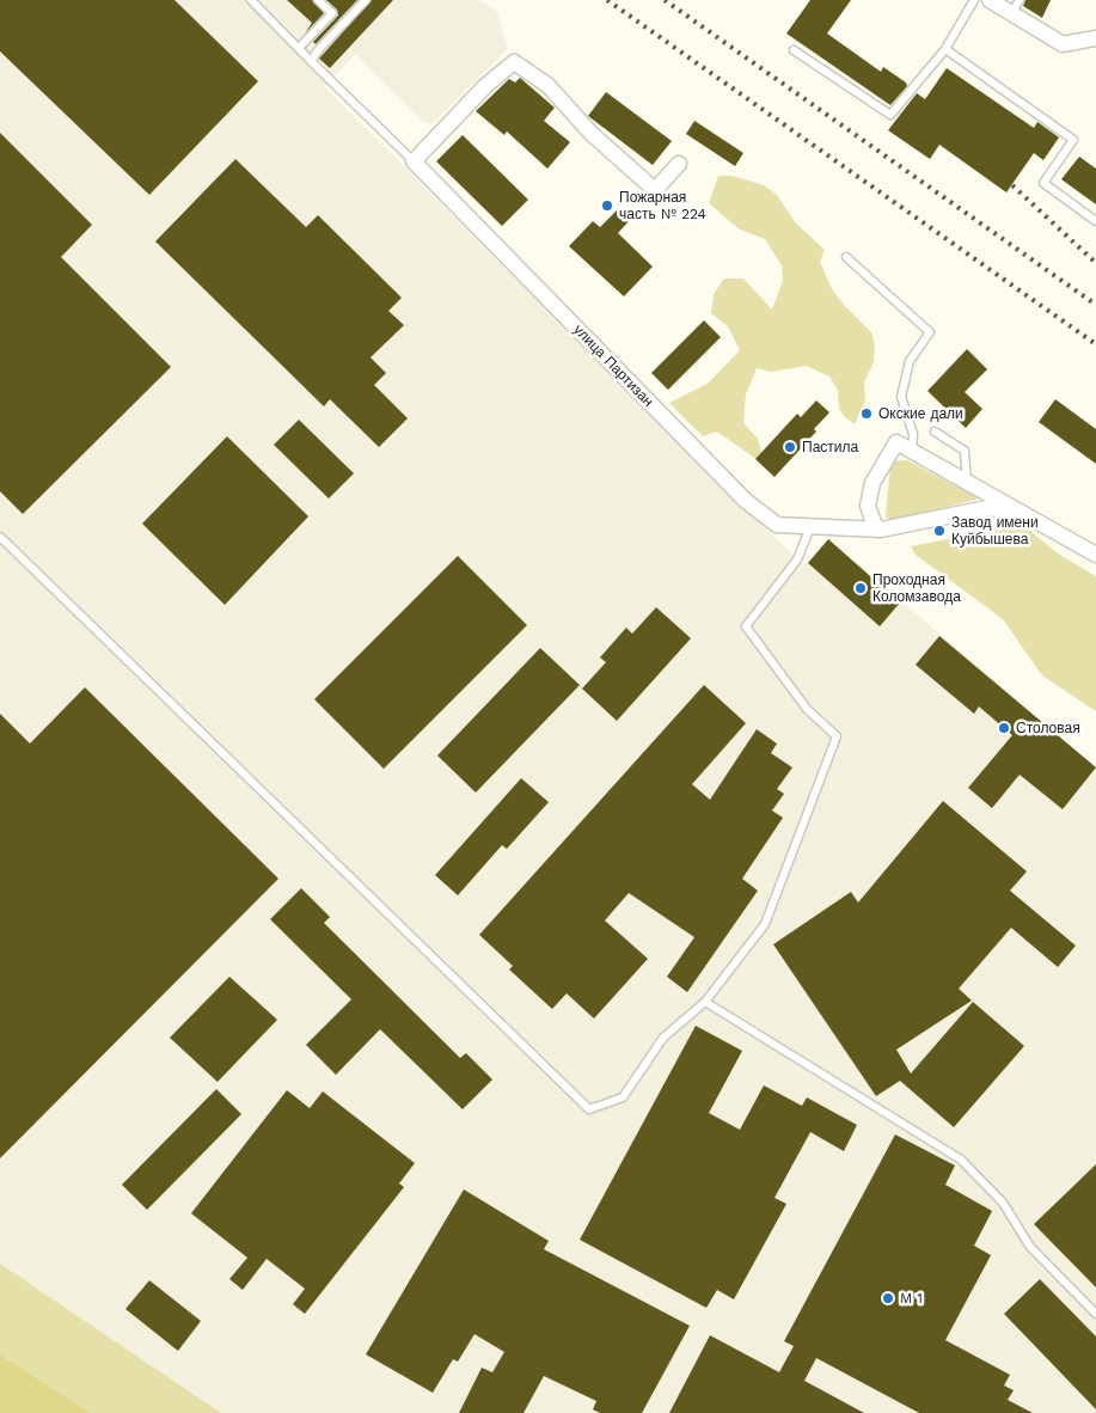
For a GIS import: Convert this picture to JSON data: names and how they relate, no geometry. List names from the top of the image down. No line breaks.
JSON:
{"streets":{"street":["улица Партизан"]},"places":["Пожарная часть № 224","Окские дали","Пастила","Завод имени Куйбышева","Проходная Коломзавода","Столовая","M 1"]}
